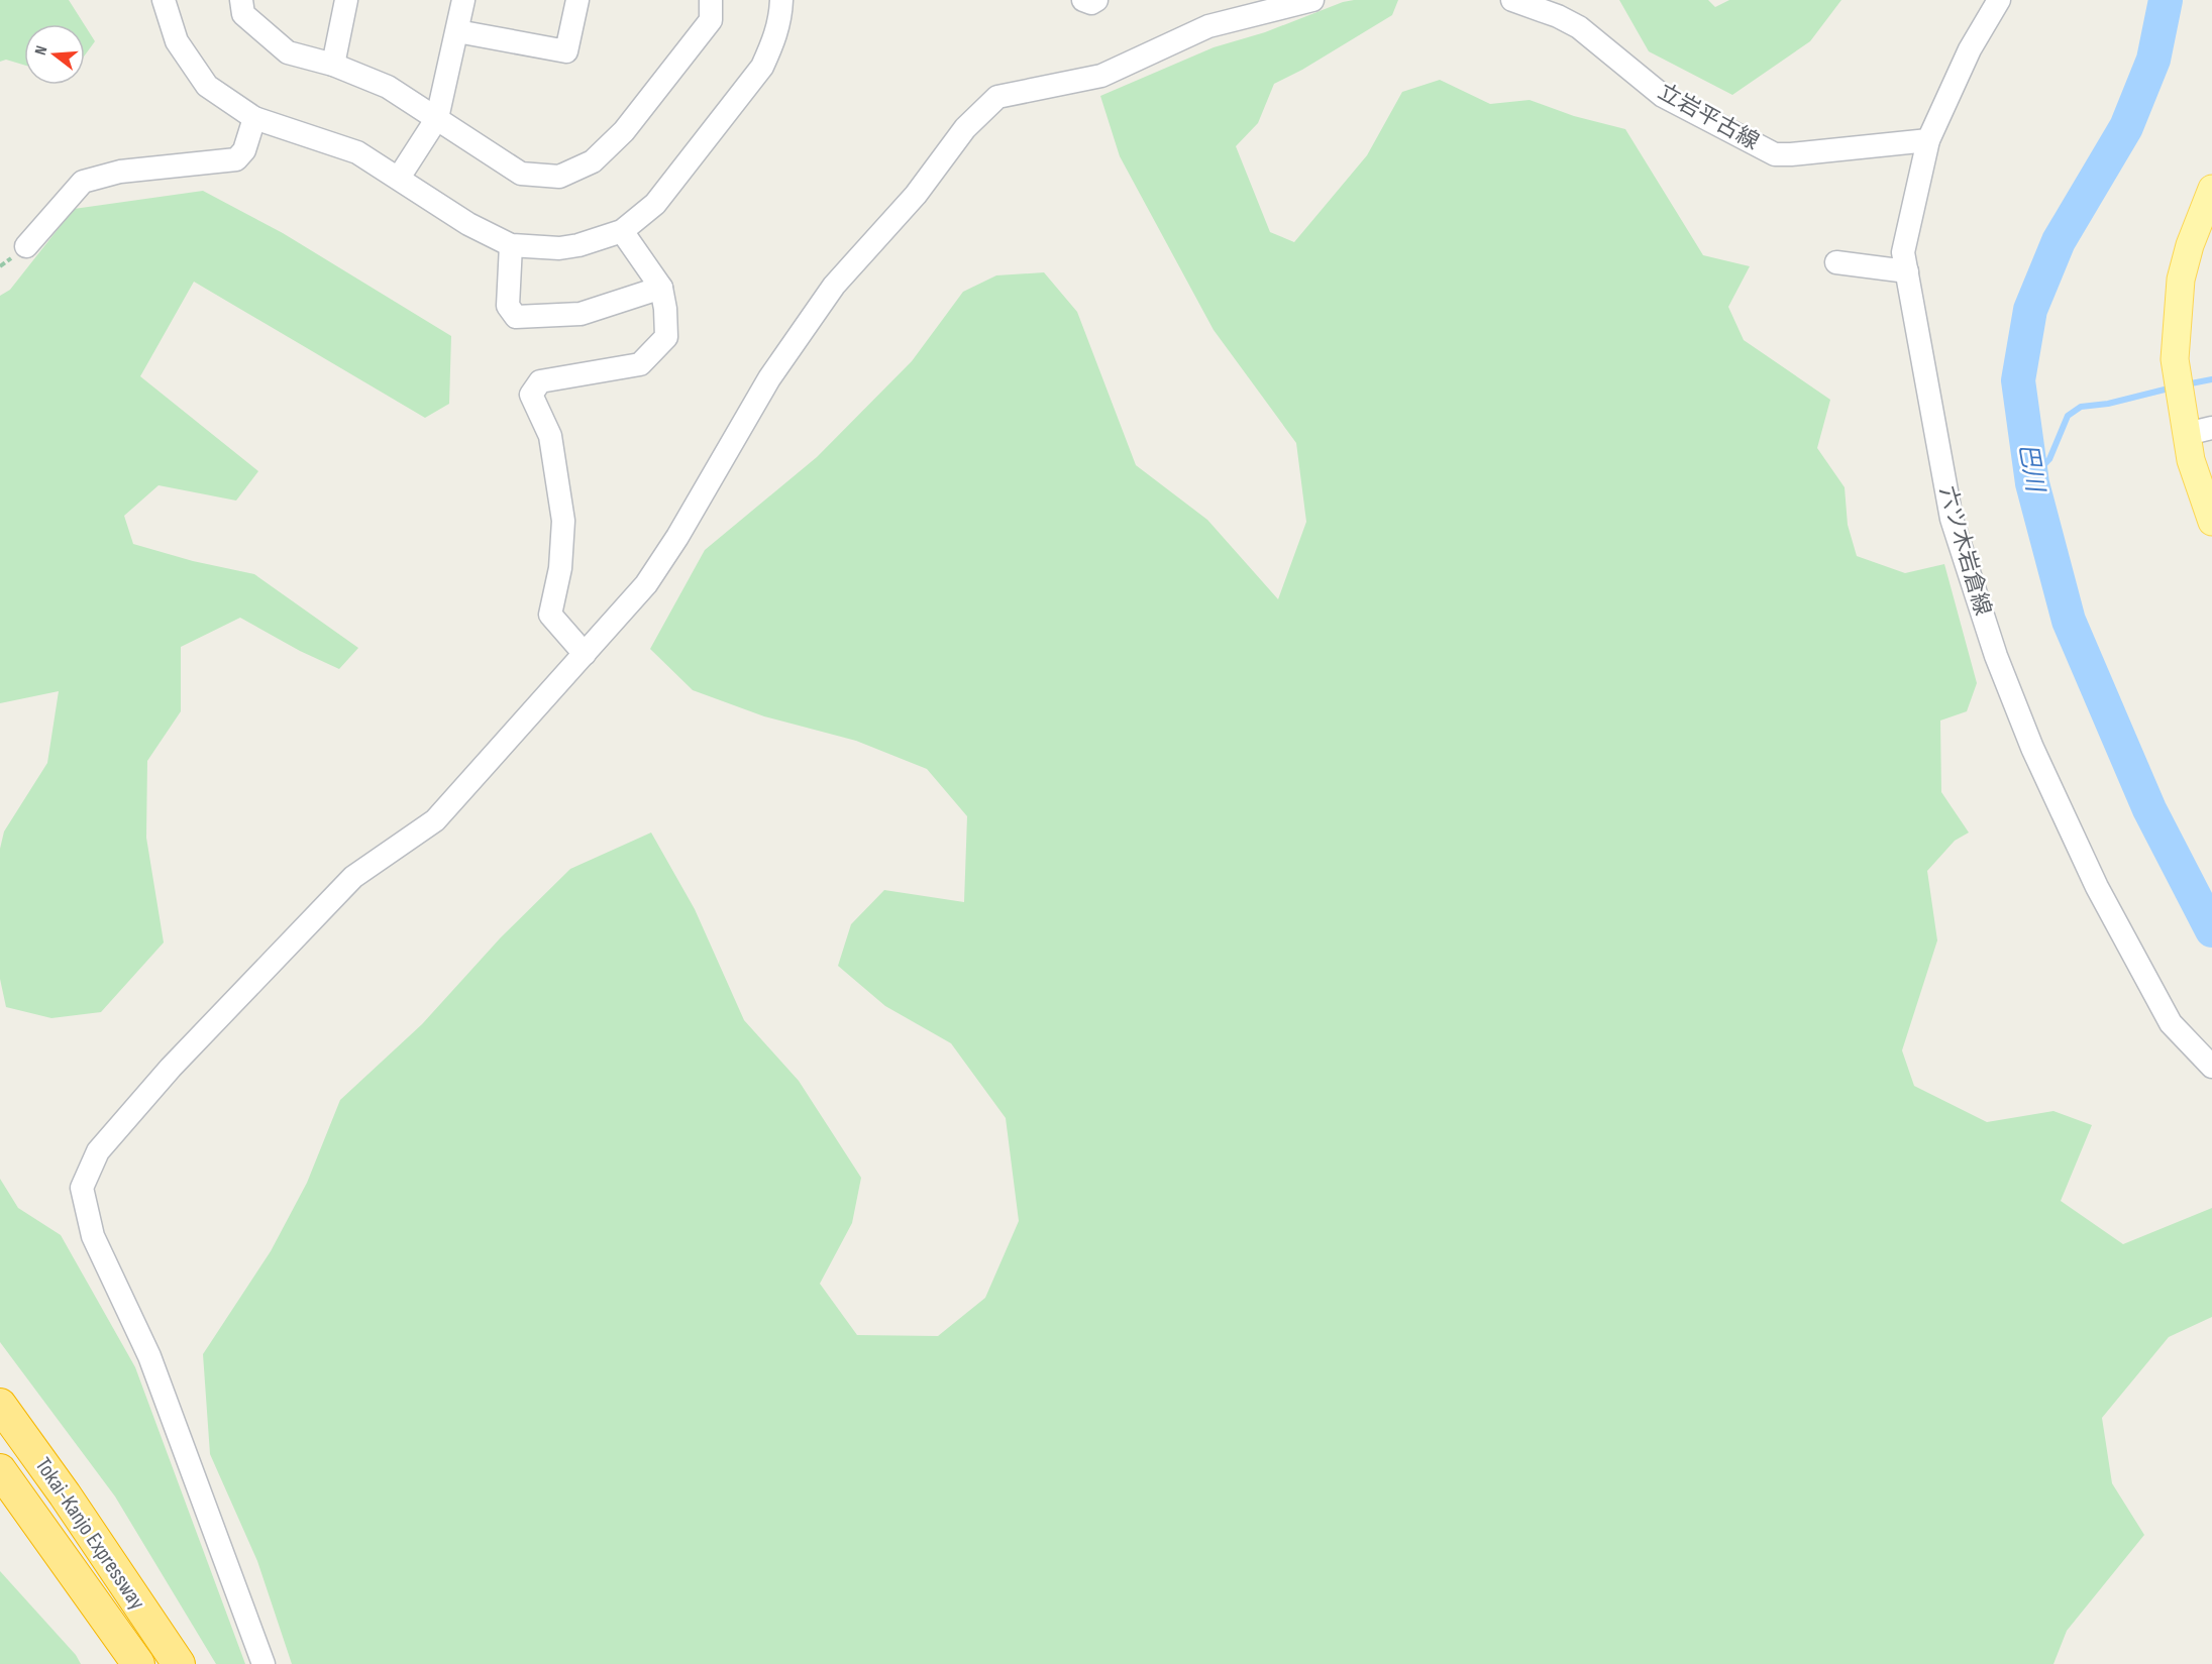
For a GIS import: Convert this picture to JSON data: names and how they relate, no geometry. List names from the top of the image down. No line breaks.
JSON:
{"streets":{"highway":["Tokai-Kanjo Expressway"],"street":["立岩平古線","六ツ木岩倉線"]},"crossings":[["立岩平古線","六ツ木岩倉線"]],"water":["巴川"],"north":"left"}
